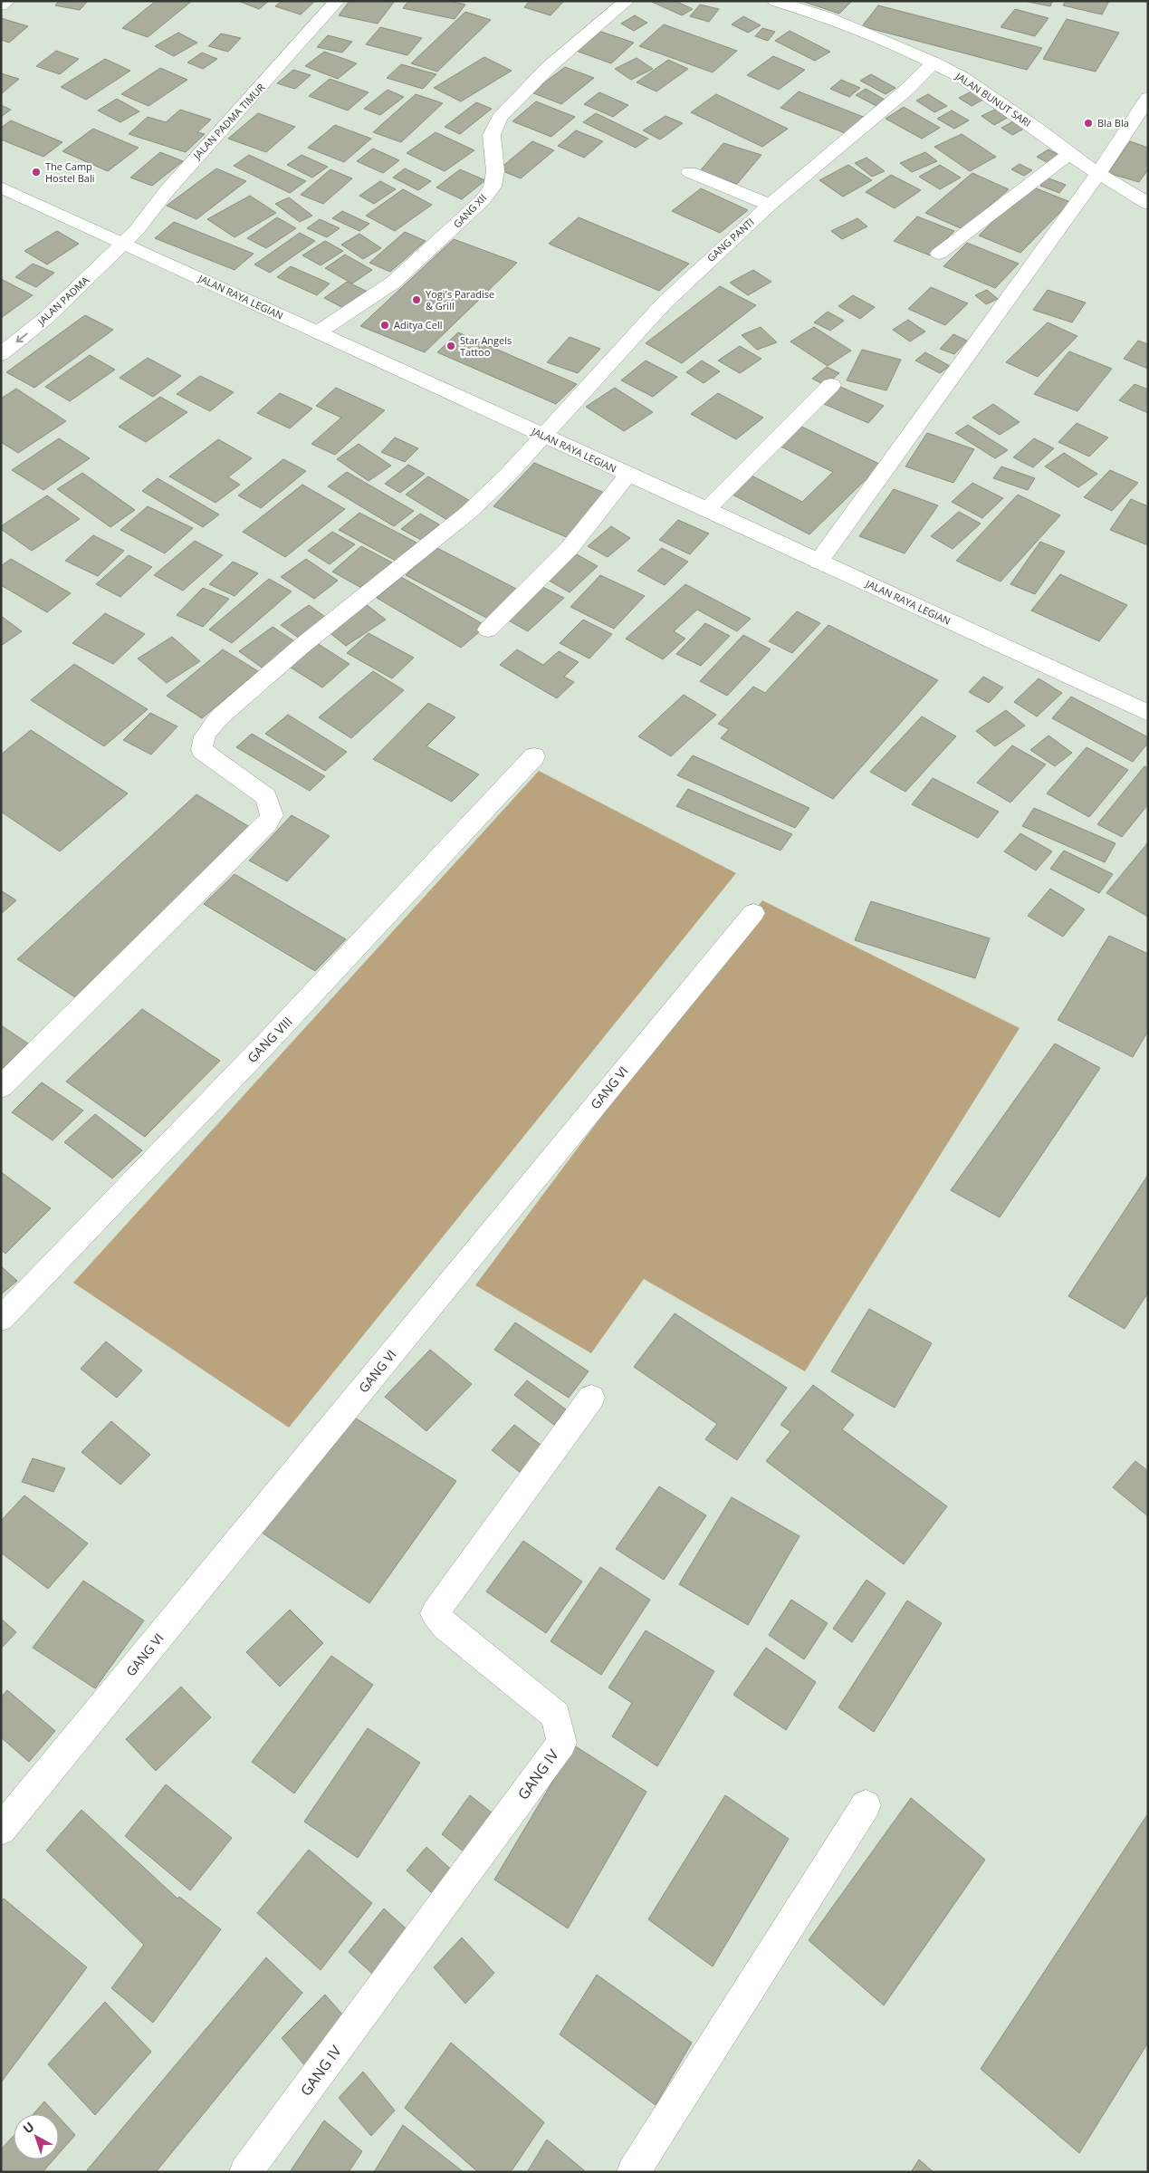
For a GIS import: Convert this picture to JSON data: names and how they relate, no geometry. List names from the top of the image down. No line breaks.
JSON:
{"streets":{"street":["JALAN BUNUT SARI","JALAN PADMA TIMUR","GANG XII","GANG PANTI","JALAN RAYA LEGIAN","JALAN PADMA","GANG VIII","GANG VI","GANG IV"]},"crossings":[["JALAN BUNUT SARI","GANG PANTI"],["JALAN PADMA TIMUR","JALAN RAYA LEGIAN"],["JALAN PADMA TIMUR","JALAN PADMA"],["GANG XII","JALAN RAYA LEGIAN"],["GANG PANTI","JALAN RAYA LEGIAN"],["JALAN RAYA LEGIAN","JALAN PADMA"]],"one_way":["JALAN PADMA"],"places":["Bla Bla","The Camp Hostel Bali","Yogi's Paradise & Grill","Aditya Cell","Star Angels Tattoo"],"north":"top left"}
